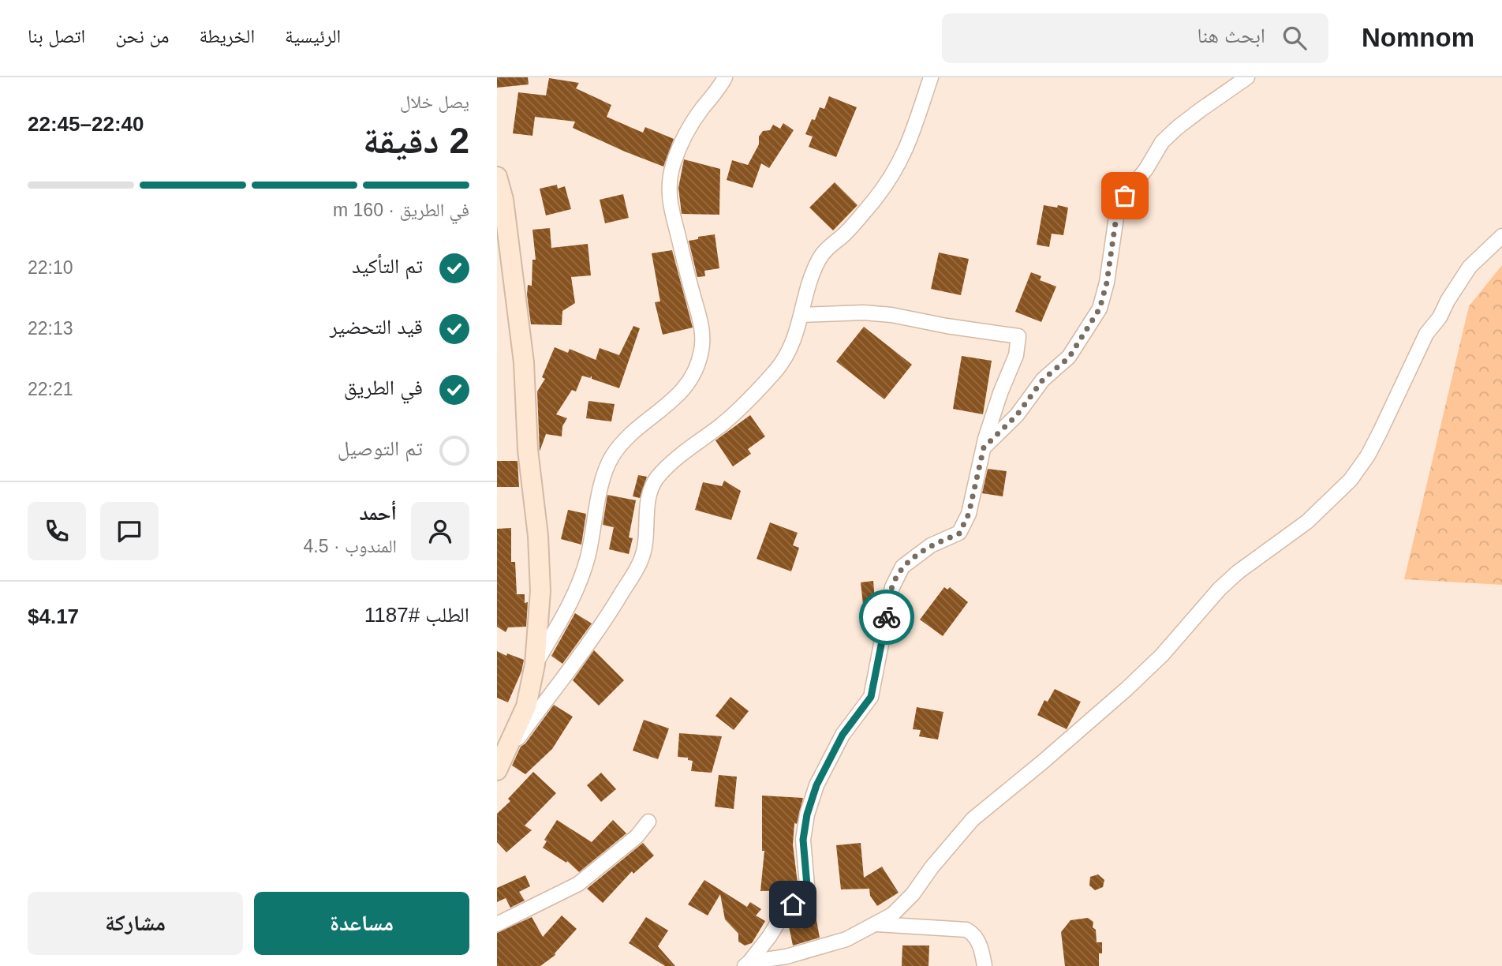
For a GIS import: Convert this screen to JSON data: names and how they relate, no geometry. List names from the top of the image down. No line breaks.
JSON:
{"page":{"header":"Nomnom","search":"ابحث هنا","nav":["الرئيسية","الخريطة","من نحن","اتصل بنا"],"heading":["2 دقيقة","يصل خلال","22:40–22:45"],"panel":["أحمد","المندوب · 4.5","الطلب #1187","$4.17"],"bar":"في الطريق · 160 m","list":[["تم التأكيد","22:10"],["قيد التحضير","22:13"],["في الطريق","22:21"],"تم التوصيل"],"buttons":["مساعدة","مشاركة"]}}
